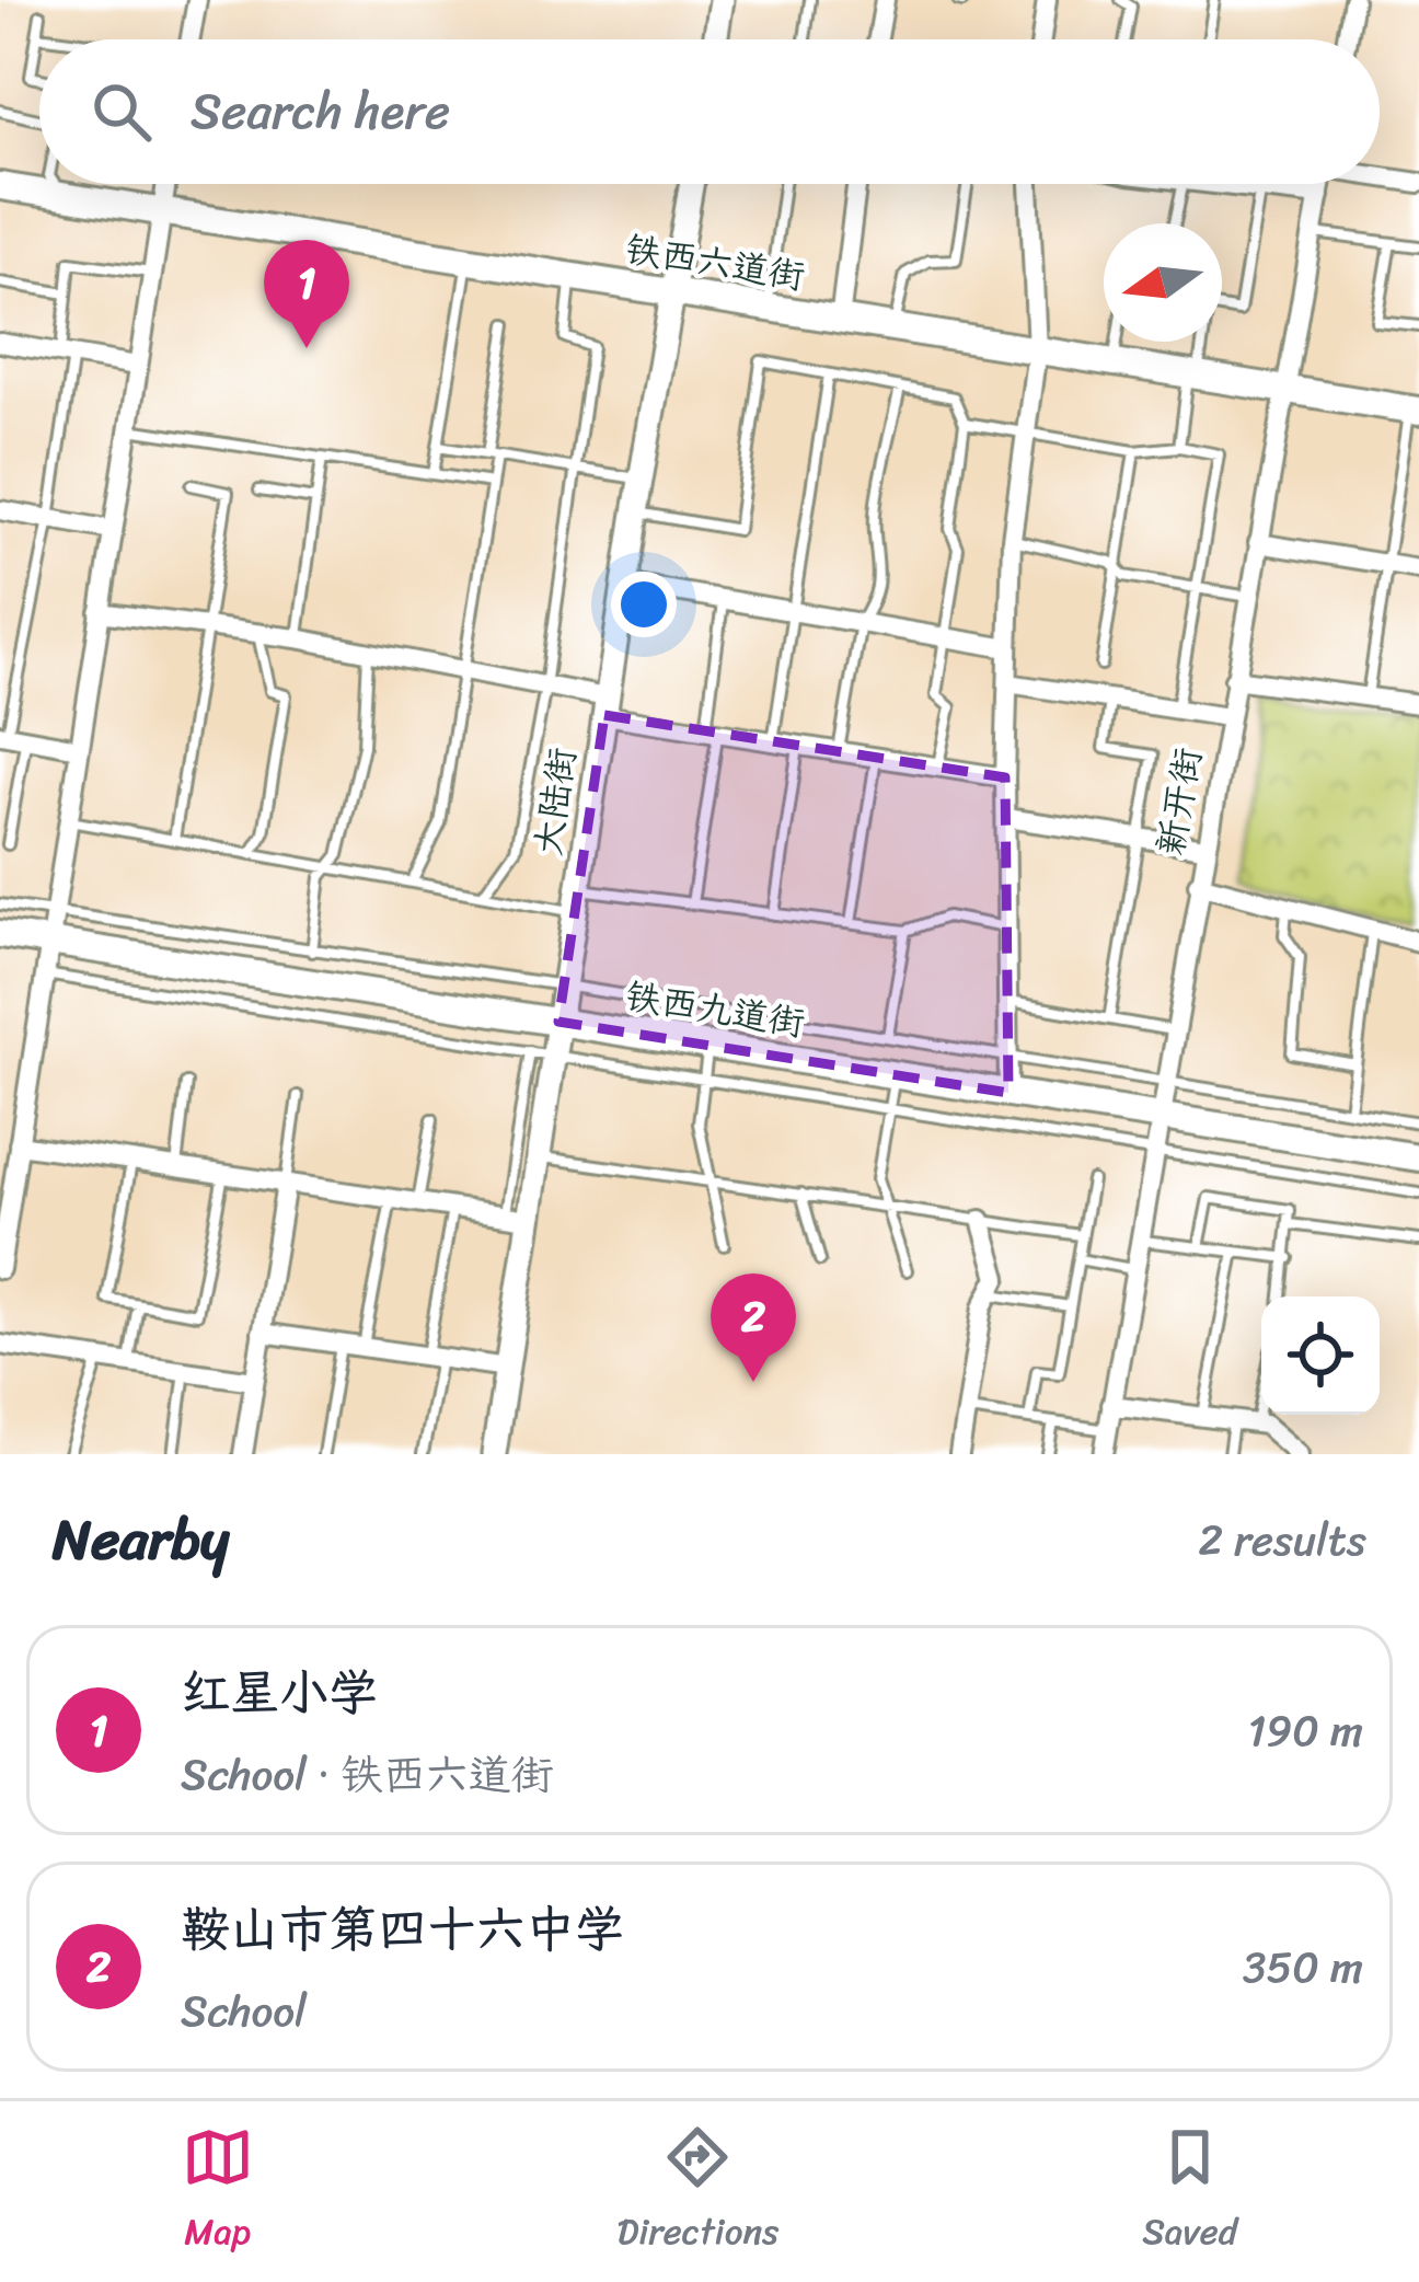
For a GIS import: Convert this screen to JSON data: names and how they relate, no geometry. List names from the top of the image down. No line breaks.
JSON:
{"streets":{"main road":["铁西六道街","铁西九道街"],"street":["大陆街","新开街"]},"crossings":[["铁西六道街","大陆街"],["铁西六道街","新开街"],["大陆街","铁西九道街"],["新开街","铁西九道街"]],"north":"left","page":{"search":"Search here","pins":["1","2"],"heading":["Nearby","2 results"],"list":[{"mark":"1","name":"红星小学","note":"School · 铁西六道街","value":"190 m"},{"mark":"2","name":"鞍山市第四十六中学","note":"School","value":"350 m"}],"nav":["Map","Directions","Saved"]}}
